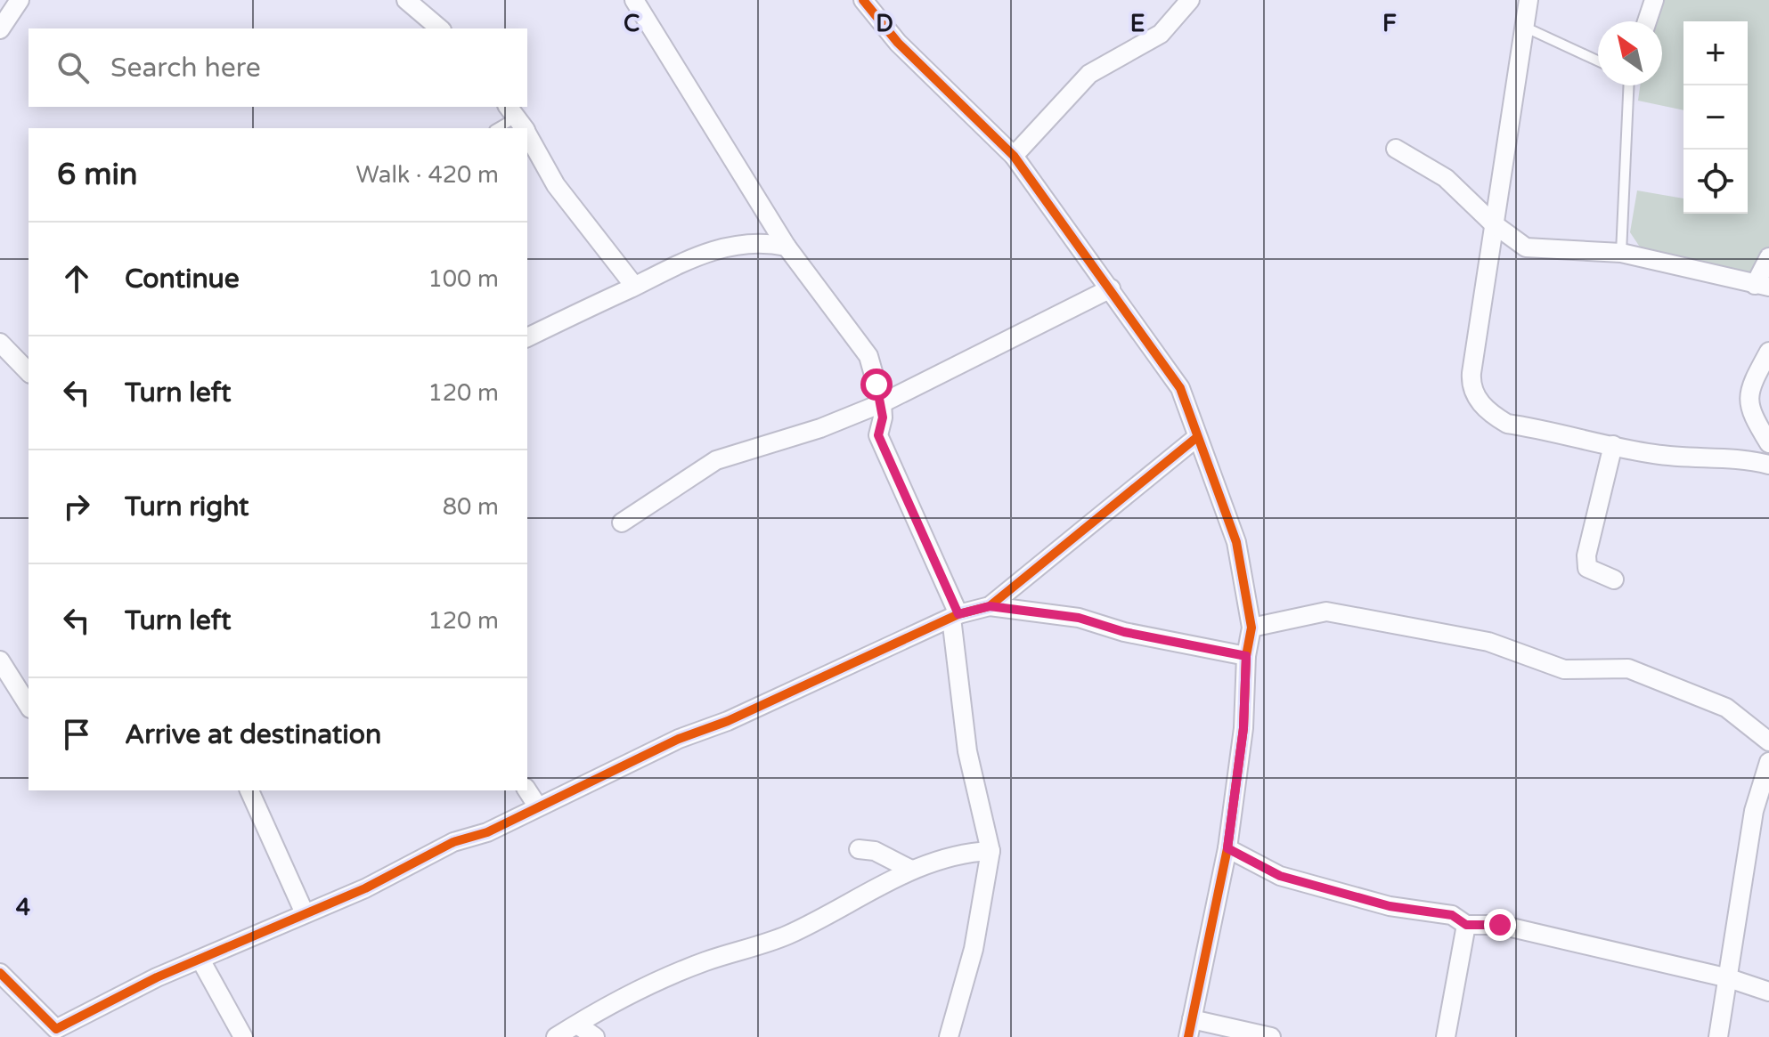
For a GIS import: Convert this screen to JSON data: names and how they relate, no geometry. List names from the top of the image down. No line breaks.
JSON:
{"north":"top left","page":{"map_buttons":["+","−"],"search":"Search here","heading":["6 min","Walk · 420 m"],"list":[["Continue","100 m"],["Turn left","120 m"],["Turn right","80 m"],["Turn left","120 m"],"Arrive at destination"]},"grid":{"columns":["C","D","E","F"],"rows":["4"]}}
